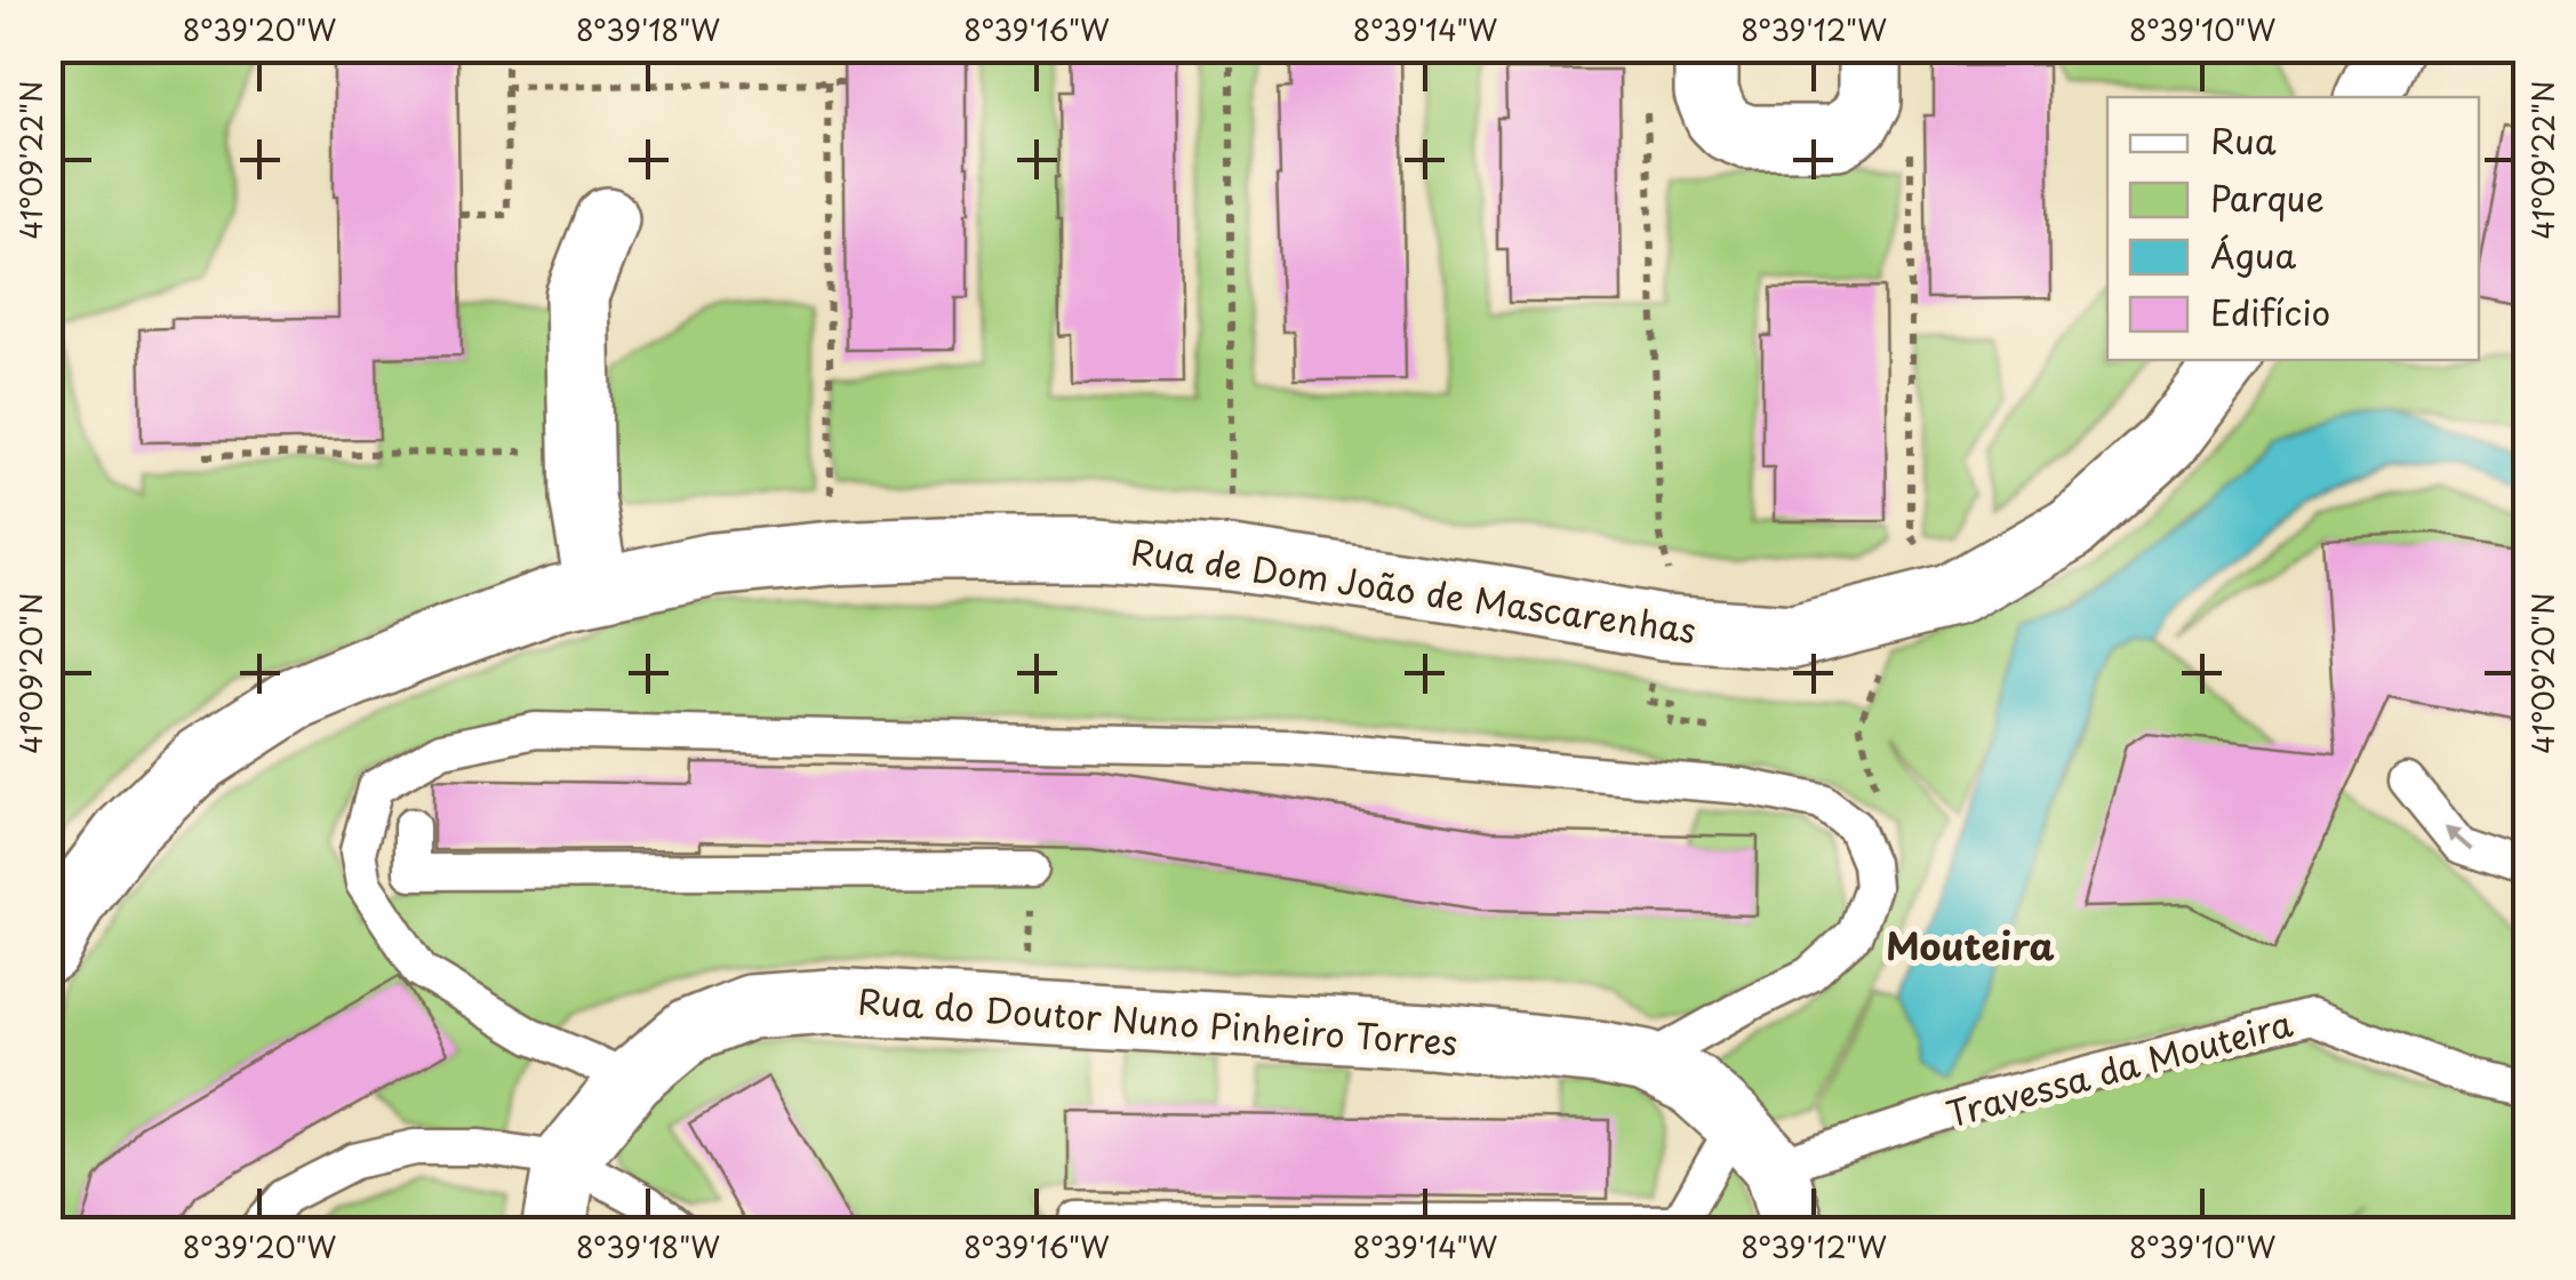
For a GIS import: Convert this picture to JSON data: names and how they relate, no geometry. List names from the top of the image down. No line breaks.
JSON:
{"streets":{"street":["Rua de Dom João de Mascarenhas","Rua do Doutor Nuno Pinheiro Torres"],"lane":["Travessa da Mouteira"]},"crossings":[["Rua do Doutor Nuno Pinheiro Torres","Travessa da Mouteira"]],"districts":["Mouteira"],"legend":["Rua","Parque","Água","Edifício"],"coordinates":["8°39'20\"W","8°39'18\"W","8°39'16\"W","8°39'14\"W","8°39'12\"W","8°39'10\"W","41°09'22\"N","41°09'20\"N"]}
